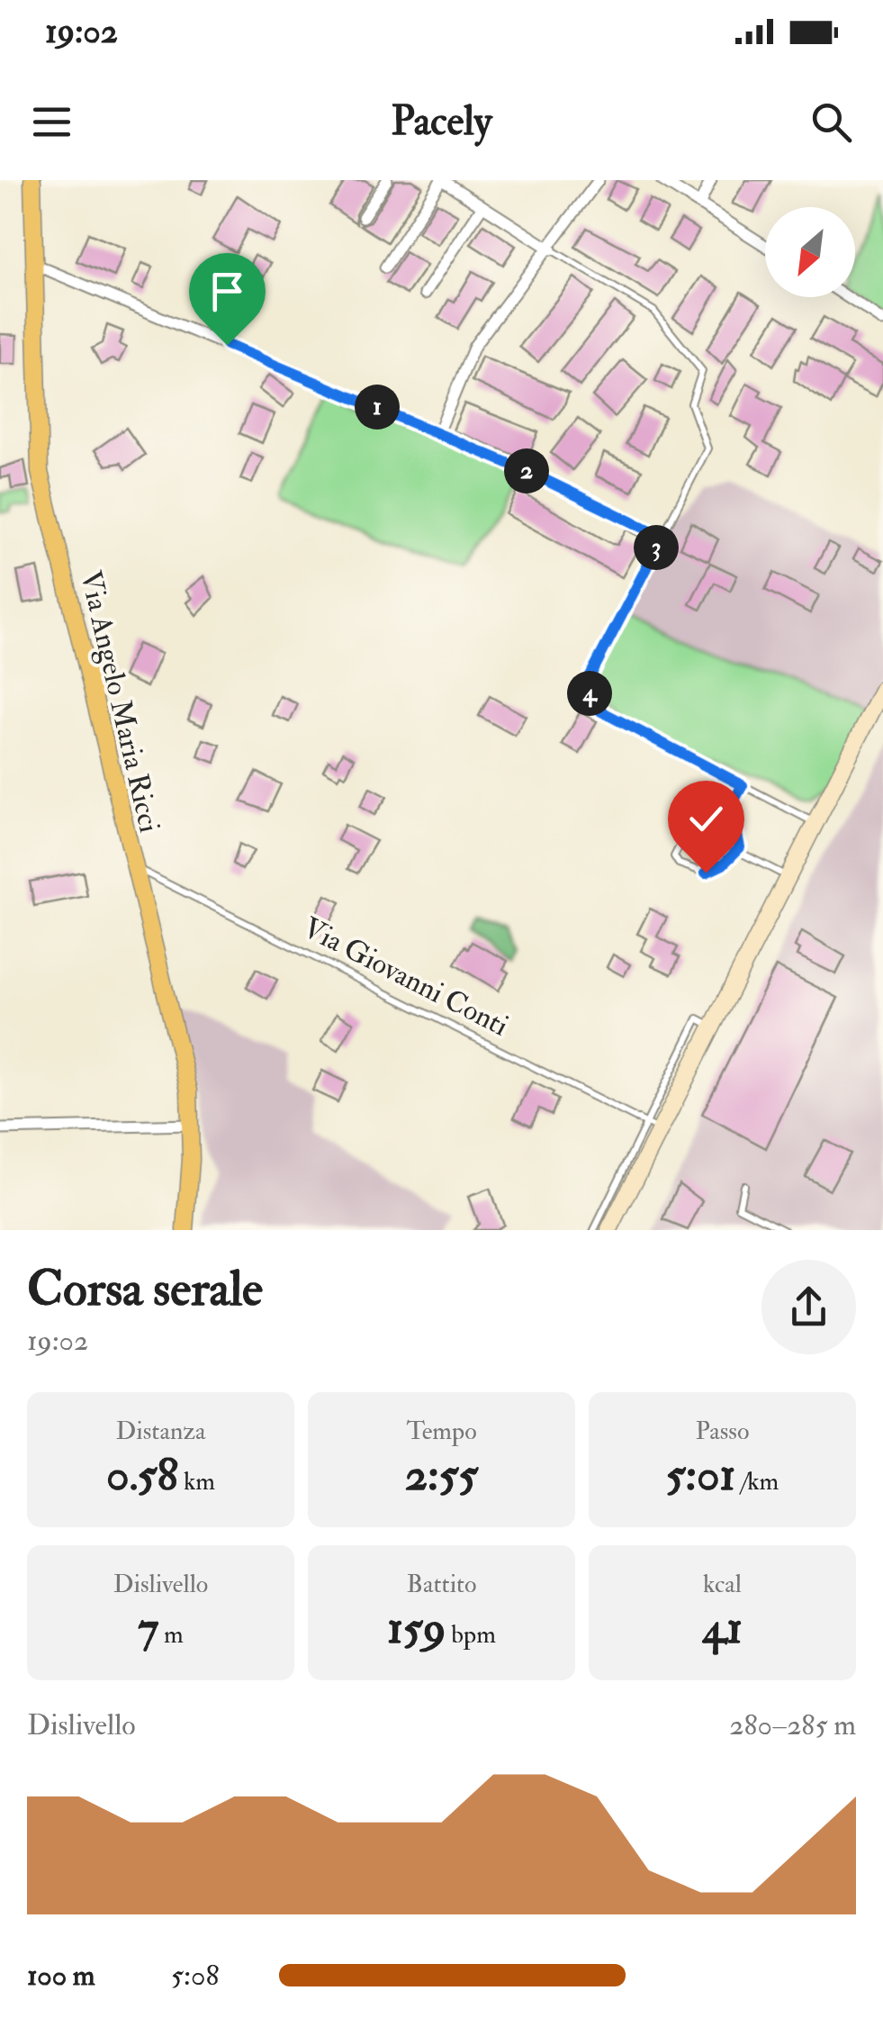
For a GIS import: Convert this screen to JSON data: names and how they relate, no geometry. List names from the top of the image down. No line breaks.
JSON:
{"streets":{"main road":["Via Angelo Maria Ricci"],"lane":["Via Giovanni Conti"]},"crossings":[["Via Angelo Maria Ricci","Via Giovanni Conti"]],"north":"bottom left","page":{"status":"19:02","header":"Pacely","pins":["1","2","3","4"],"heading":["Corsa serale","19:02"],"stats":[["Distanza","0.58 km"],["Tempo","2:55"],["Passo","5:01 /km"],["Dislivello","7 m"],["Battito","159 bpm"],["kcal","41"]],"chart":["Dislivello","280–285 m"],"list":[{"name":"100 m","note":"5:08"}]}}
